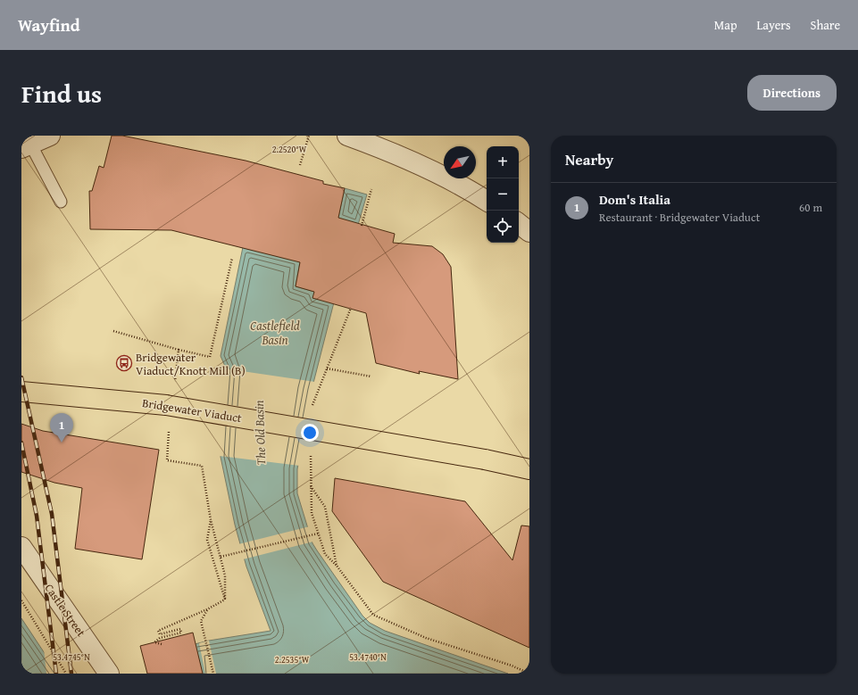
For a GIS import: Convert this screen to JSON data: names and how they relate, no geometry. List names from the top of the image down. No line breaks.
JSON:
{"streets":{"main road":["Bridgewater Viaduct"],"street":["Castle Street"]},"water":["Castlefield Basin","The Old Basin"],"places":{"bus stop":["Bridgewater Viaduct/Knott Mill (B)"]},"north":"bottom left","page":{"header":"Wayfind","nav":["Map","Layers","Share"],"title":"Find us","buttons":"Directions","heading":"Nearby","map_buttons":["+","−"],"list":[{"mark":"1","name":"Dom's Italia","note":"Restaurant · Bridgewater Viaduct","value":"60 m"}],"pins":"1"},"coordinates":["2.2520°W","53.4745°N","53.4740°N","2.2535°W"]}
